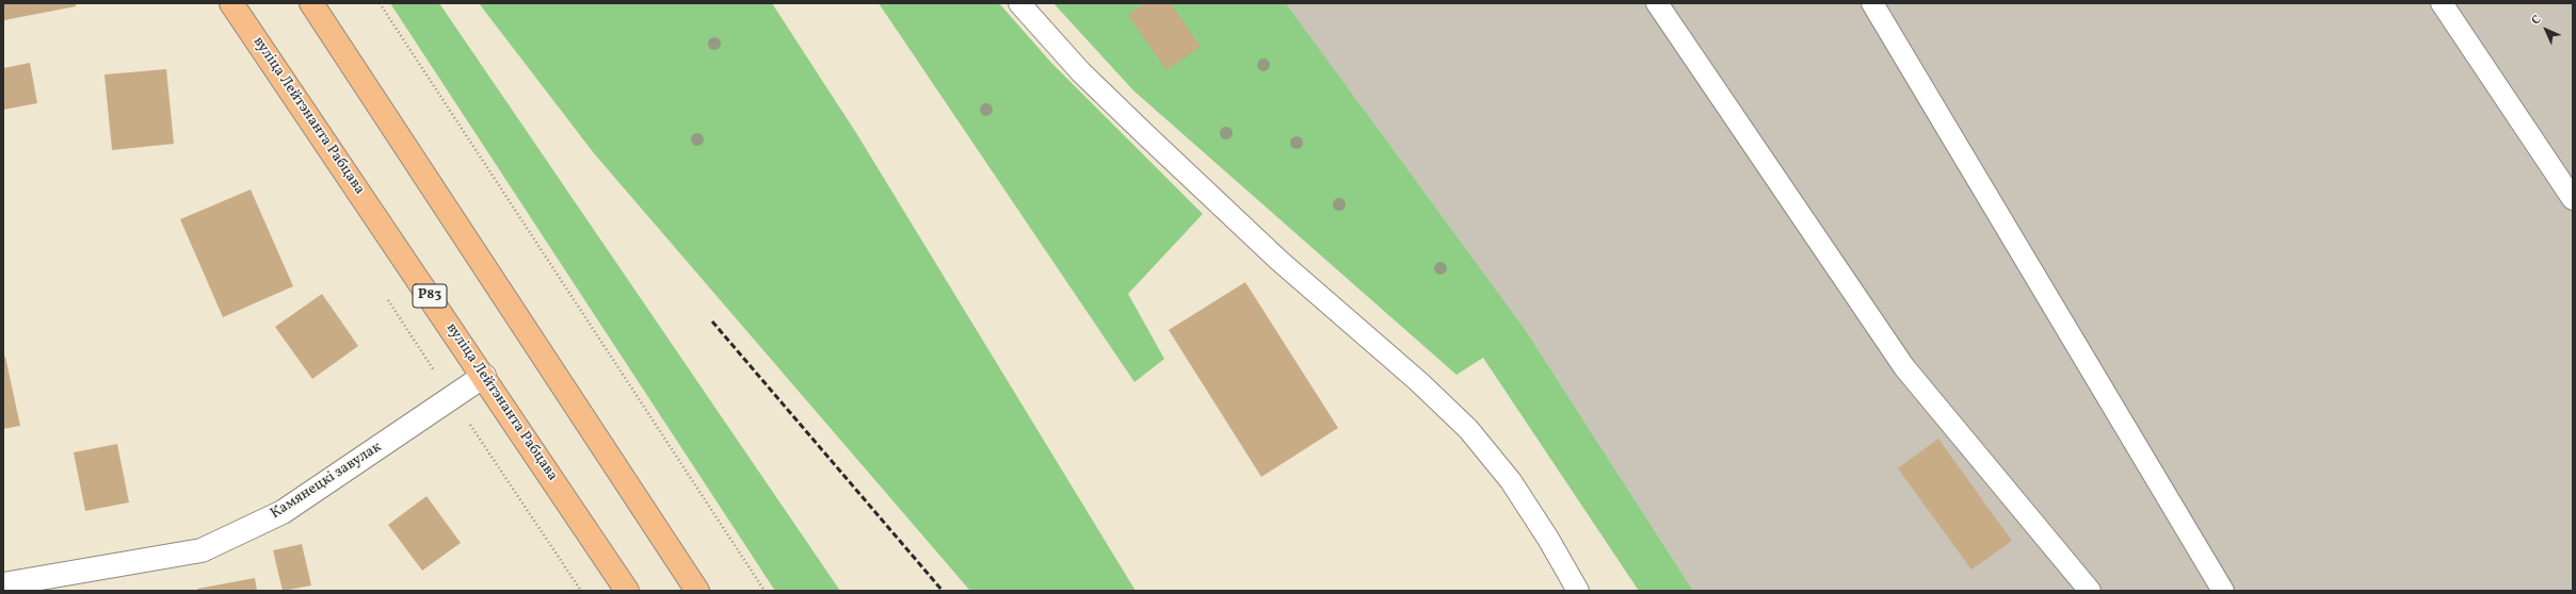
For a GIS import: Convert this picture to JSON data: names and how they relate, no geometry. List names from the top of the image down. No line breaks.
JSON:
{"streets":{"highway":["вуліца Лейтэнанта Рабцава","Р83"],"street":["Камянецкі завулак"]},"crossings":[["вуліца Лейтэнанта Рабцава","Камянецкі завулак"]],"north":"top left"}
